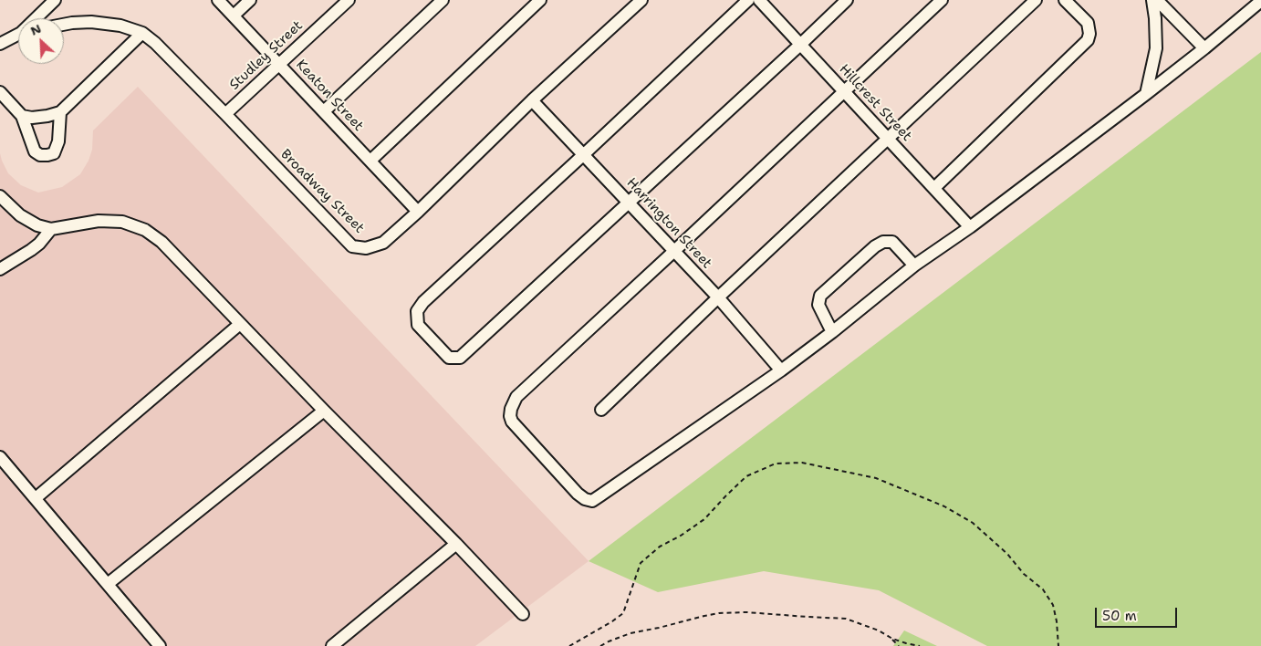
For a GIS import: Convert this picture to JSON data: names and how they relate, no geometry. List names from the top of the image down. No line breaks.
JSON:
{"streets":{"street":["Studley Street","Keaton Street","Hillcrest Street","Broadway Street","Harrington Street"]},"crossings":[["Studley Street","Keaton Street"],["Studley Street","Broadway Street"],["Keaton Street","Broadway Street"],["Broadway Street","Harrington Street"]],"scale_bar":"50 m","north":"top left"}
